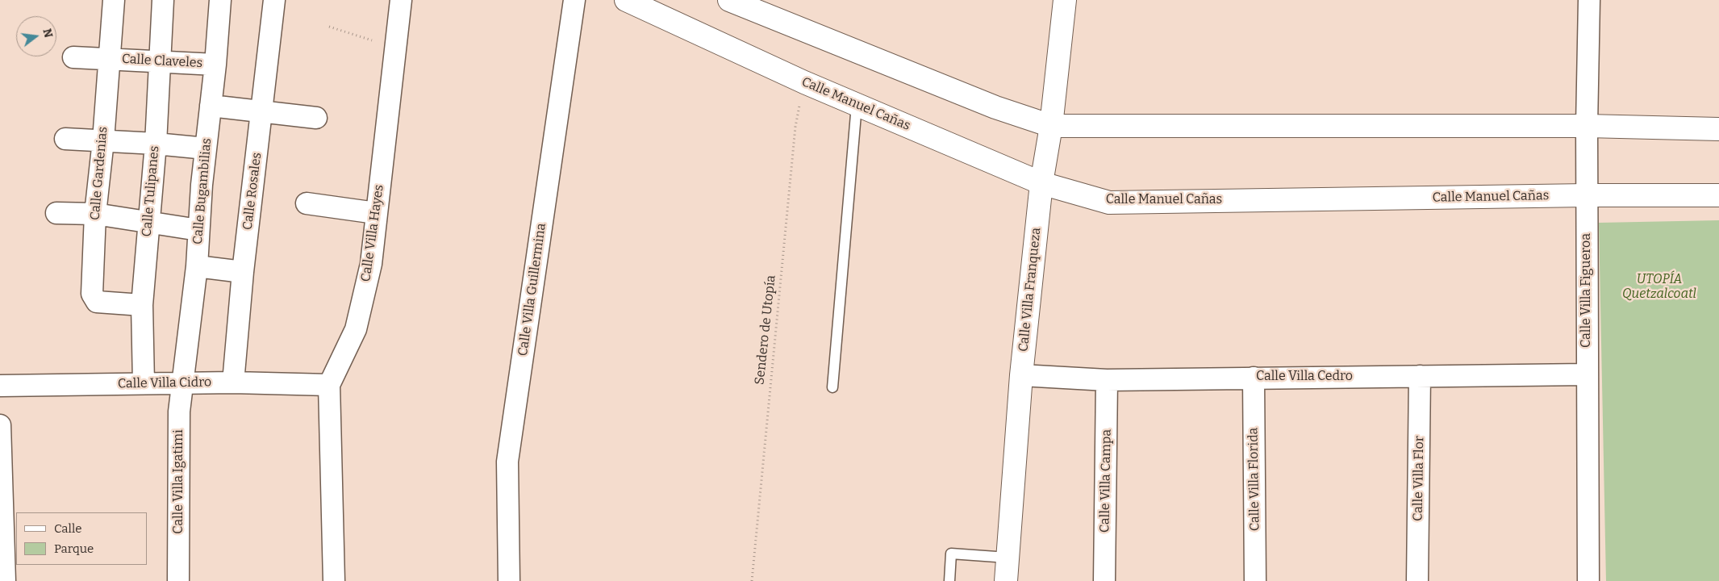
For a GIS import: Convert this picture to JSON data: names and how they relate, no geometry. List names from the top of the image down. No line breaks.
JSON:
{"streets":{"street":["Calle Claveles","Calle Manuel Cañas","Calle Gardenias","Calle Tulipanes","Calle Bugambilias","Calle Rosales","Calle Villa Hayes","Calle Villa Guillermina","Calle Villa Franqueza","Calle Villa Figueroa","Calle Villa Cedro","Calle Villa Cidro","Calle Villa Flor","Calle Villa Florida","Calle Villa Campa","Calle Villa Igatimi"],"path":["Sendero de Utopía"]},"crossings":[["Calle Claveles","Calle Gardenias"],["Calle Claveles","Calle Tulipanes"],["Calle Claveles","Calle Bugambilias"],["Calle Manuel Cañas","Calle Villa Franqueza"],["Calle Manuel Cañas","Calle Villa Figueroa"],["Calle Manuel Cañas","Sendero de Utopía"],["Calle Gardenias","Calle Tulipanes"],["Calle Tulipanes","Calle Villa Cidro"],["Calle Bugambilias","Calle Villa Cidro"],["Calle Bugambilias","Calle Villa Igatimi"],["Calle Rosales","Calle Villa Cidro"],["Calle Villa Hayes","Calle Villa Cidro"],["Calle Villa Franqueza","Calle Villa Cedro"],["Calle Villa Figueroa","Calle Villa Cedro"],["Calle Villa Cedro","Calle Villa Flor"],["Calle Villa Cedro","Calle Villa Florida"],["Calle Villa Cedro","Calle Villa Campa"],["Calle Villa Cidro","Calle Villa Igatimi"]],"parks":["UTOPÍA Quetzalcoatl"],"legend":["Calle","Parque"],"north":"right"}
